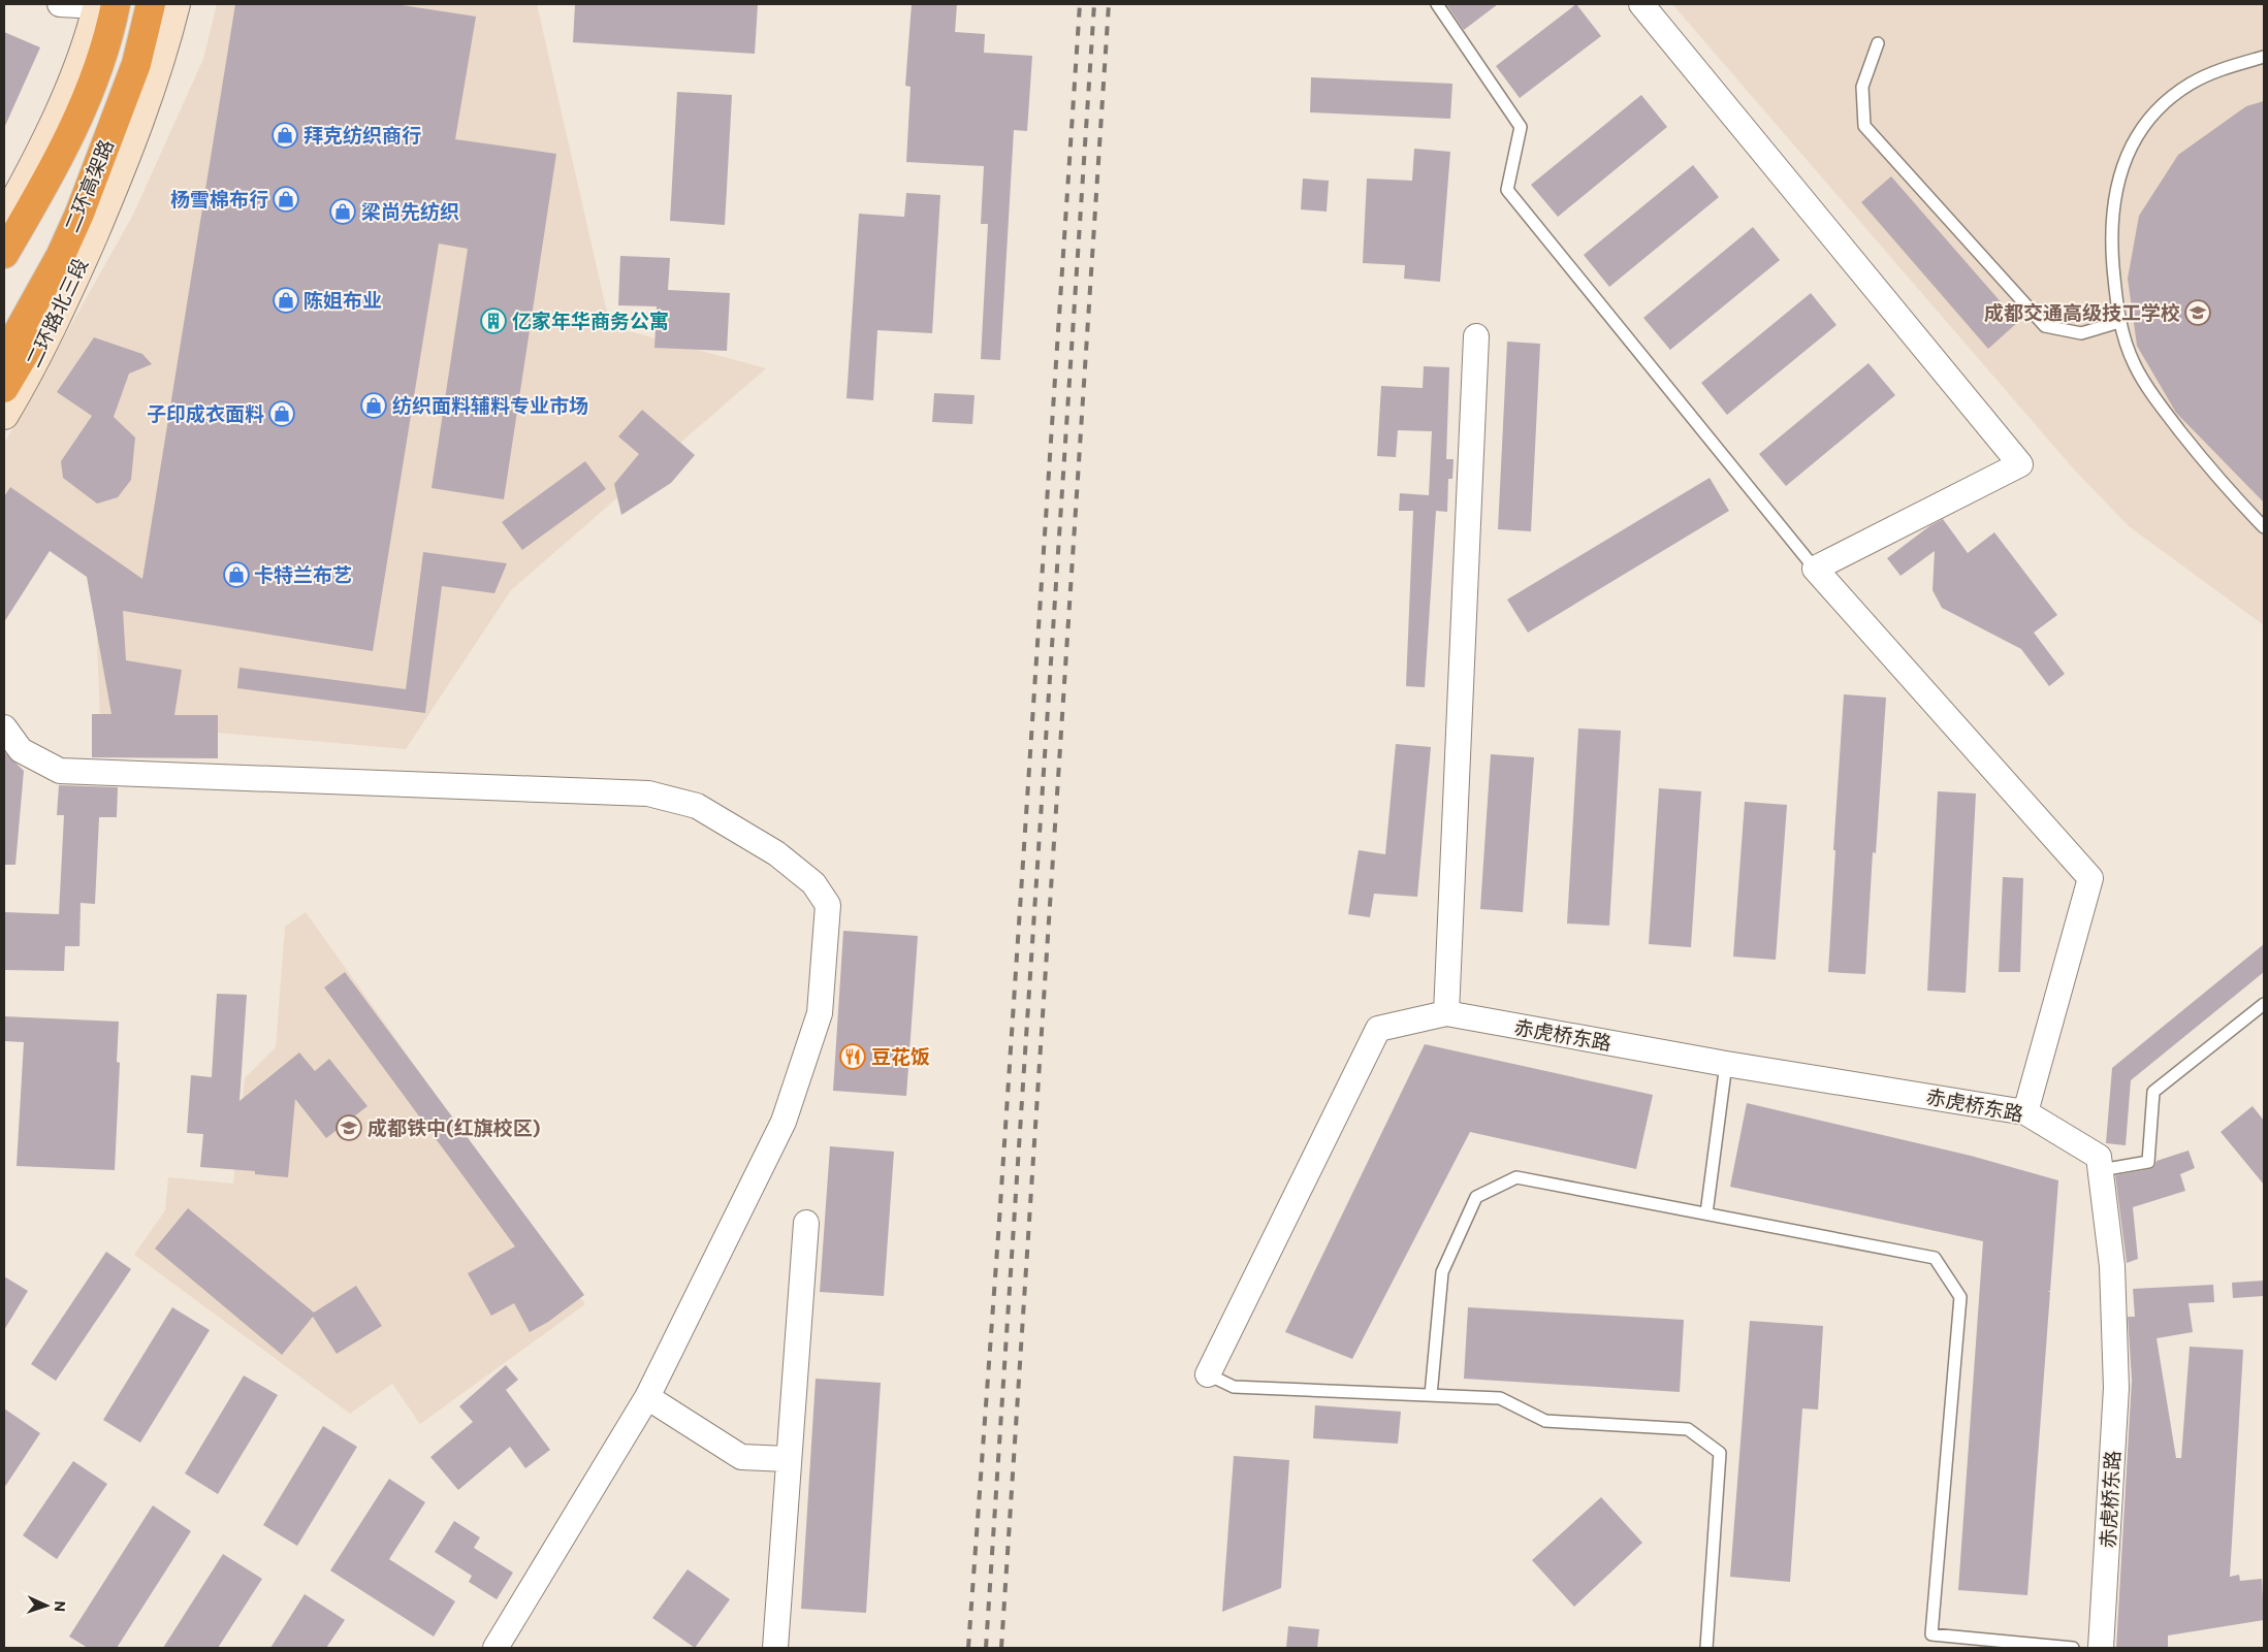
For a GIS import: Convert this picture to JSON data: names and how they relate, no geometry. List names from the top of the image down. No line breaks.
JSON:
{"streets":{"highway":["二环高架路"],"main road":["二环路北三段"],"street":["赤虎桥东路"]},"places":{"shop":["拜克纺织商行","杨雪棉布行","梁尚先纺织","陈姐布业","纺织面料辅料专业市场","子印成衣面料","卡特兰布艺"],"school or university":["成都交通高级技工学校","成都铁中(红旗校区)"],"building":["亿家年华商务公寓"],"restaurant":["豆花饭"]},"north":"right"}
